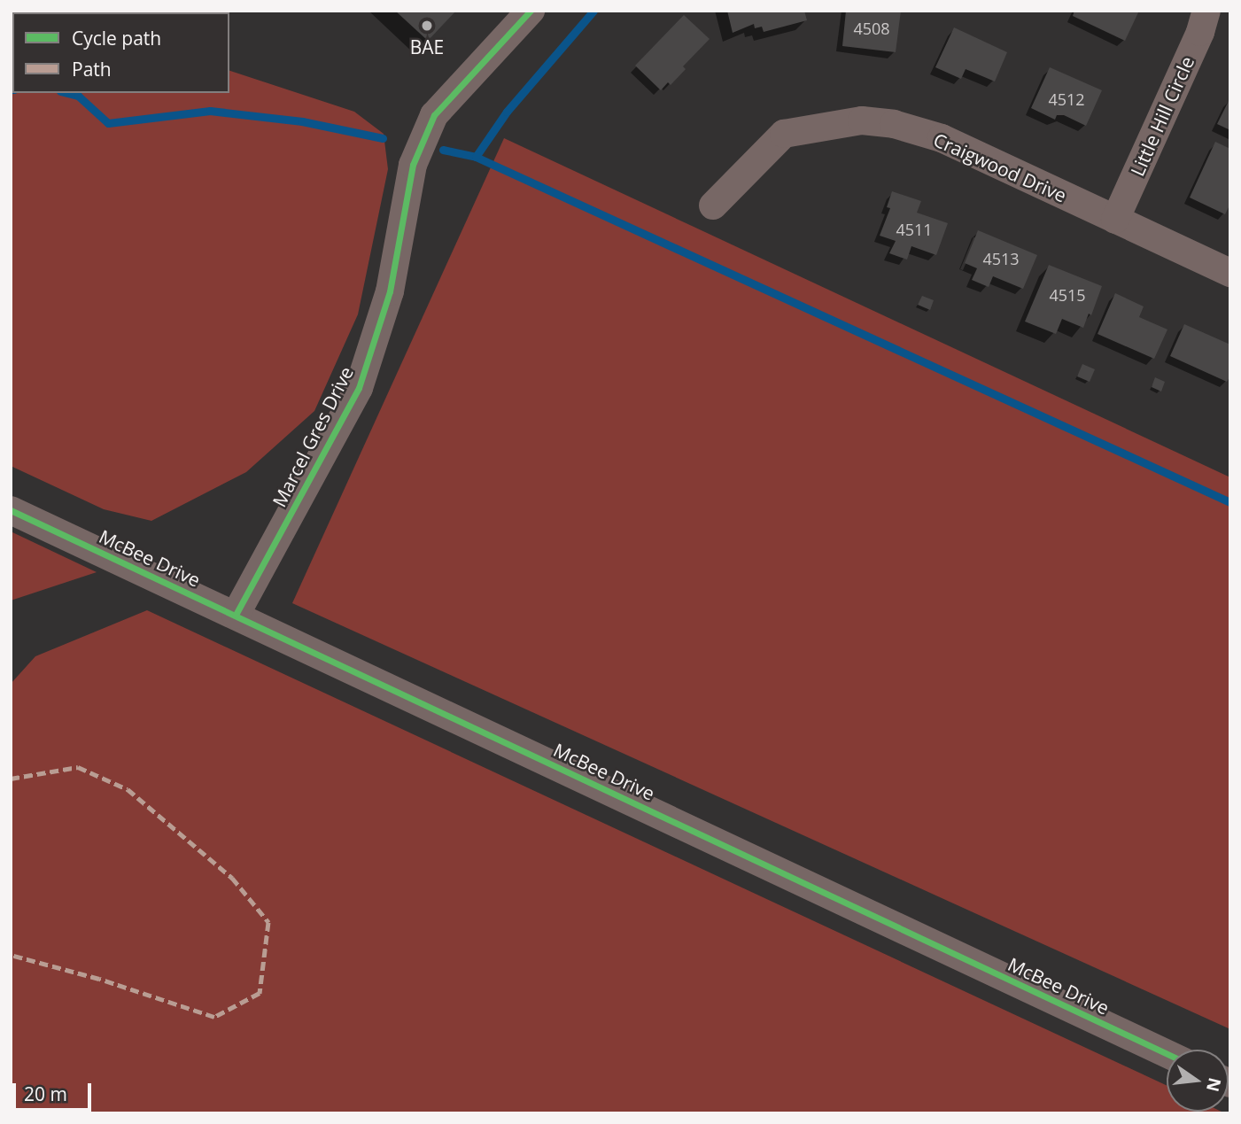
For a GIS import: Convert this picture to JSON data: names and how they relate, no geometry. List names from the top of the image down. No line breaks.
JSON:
{"streets":{"street":["Little Hill Circle","Craigwood Drive","Marcel Gres Drive","McBee Drive"]},"crossings":[["Little Hill Circle","Craigwood Drive"],["Marcel Gres Drive","McBee Drive"]],"places":["BAE"],"house_numbers":["4508","4512","4511","4513","4515"],"legend":["Cycle path","Path"],"scale_bar":"20 m","north":"right"}
